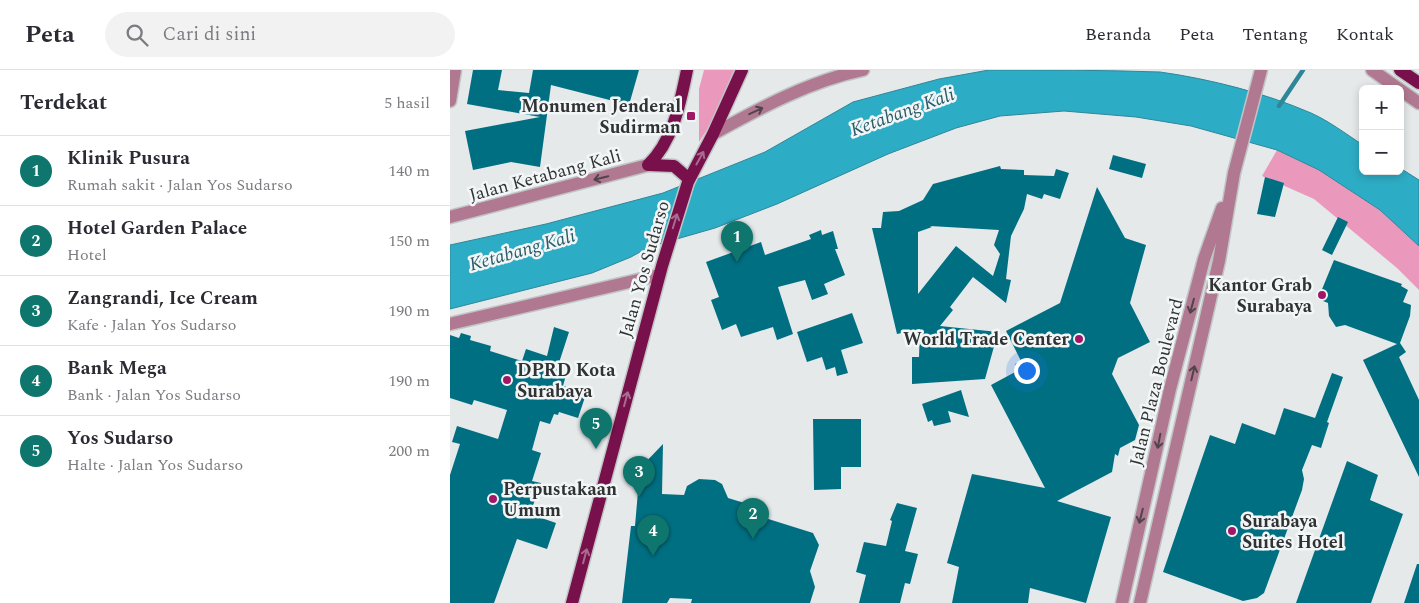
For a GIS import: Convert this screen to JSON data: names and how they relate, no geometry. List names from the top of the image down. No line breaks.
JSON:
{"streets":{"main road":["Jalan Yos Sudarso"],"street":["Jalan Ketabang Kali","Jalan Plaza Boulevard"]},"one_way":["Jalan Yos Sudarso"],"water":["Ketabang Kali"],"places":{"transit":["Monumen Jenderal Sudirman"],"other":["Kantor Grab Surabaya","World Trade Center","DPRD Kota Surabaya","Perpustakaan Umum","Surabaya Suites Hotel"]},"page":{"header":"Peta","search":"Cari di sini","nav":["Beranda","Peta","Tentang","Kontak"],"heading":["Terdekat","5 hasil"],"map_buttons":["+","−"],"list":[{"mark":"1","name":"Klinik Pusura","note":"Rumah sakit · Jalan Yos Sudarso","value":"140 m"},{"mark":"2","name":"Hotel Garden Palace","note":"Hotel","value":"150 m"},{"mark":"3","name":"Zangrandi, Ice Cream","note":"Kafe · Jalan Yos Sudarso","value":"190 m"},{"mark":"4","name":"Bank Mega","note":"Bank · Jalan Yos Sudarso","value":"190 m"},{"mark":"5","name":"Yos Sudarso","note":"Halte · Jalan Yos Sudarso","value":"200 m"}],"pins":["1","5","3","2","4"]}}
